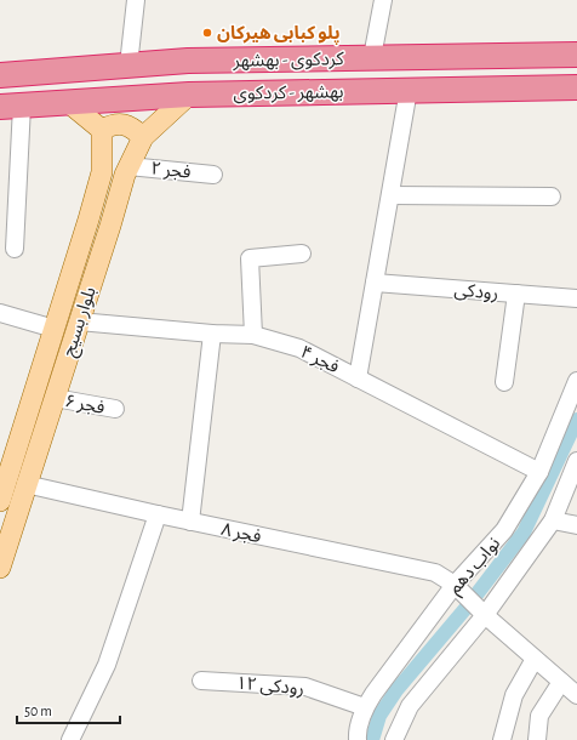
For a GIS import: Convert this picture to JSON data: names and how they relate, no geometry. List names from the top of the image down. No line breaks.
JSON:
{"streets":{"highway":["کردکوی - بهشهر","بهشهر - کردکوی"],"main road":["بلوار بسیج"],"street":["فجر ۲","رودکی","فجر ۴","فجر ۶","فجر ۸","نواب دهم","رودکی ۱۲"]},"crossings":[["بهشهر - کردکوی","بلوار بسیج"],["فجر ۲","بلوار بسیج"],["بلوار بسیج","فجر ۴"],["بلوار بسیج","فجر ۶"],["بلوار بسیج","فجر ۸"],["فجر ۴","نواب دهم"],["فجر ۸","نواب دهم"],["نواب دهم","رودکی ۱۲"]],"places":["پلو کبابی هیرکان"],"scale_bar":"50 m"}
